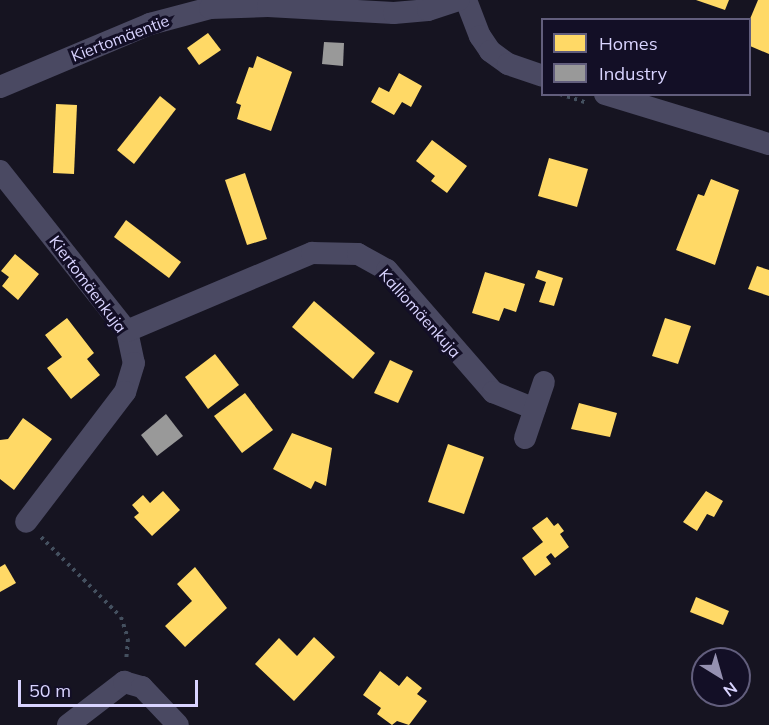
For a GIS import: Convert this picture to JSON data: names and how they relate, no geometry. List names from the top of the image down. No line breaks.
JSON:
{"streets":{"street":["Kiertomäentie","Kiertomäenkuja","Kalliomäenkuja"]},"crossings":[["Kiertomäenkuja","Kalliomäenkuja"]],"legend":["Homes","Industry"],"scale_bar":"50 m","north":"bottom right"}
